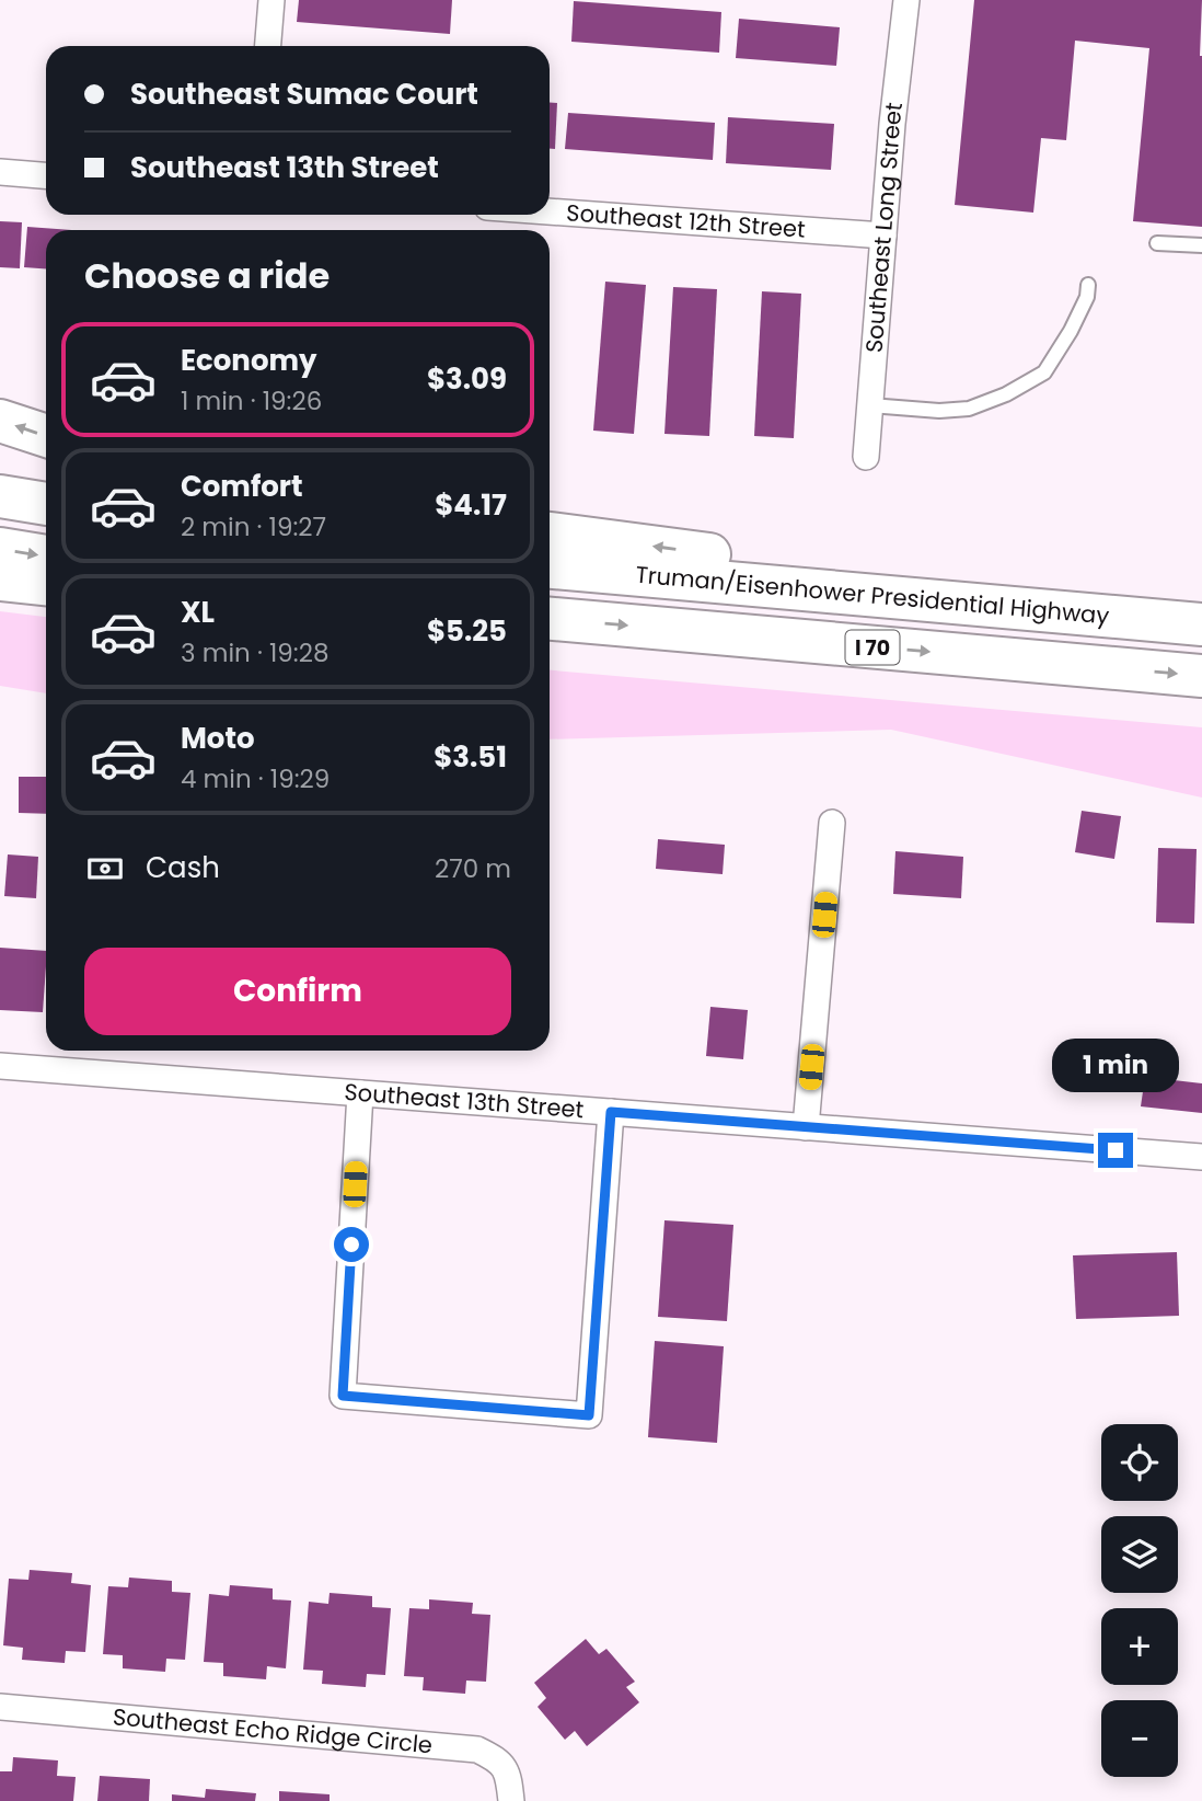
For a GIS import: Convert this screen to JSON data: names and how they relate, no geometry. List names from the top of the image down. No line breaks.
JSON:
{"streets":{"highway":["Truman/Eisenhower Presidential Highway","I 70"],"street":["Southeast 12th Street","Southeast Long Street","Southeast 13th Street","Southeast Echo Ridge Circle"]},"crossings":[["Southeast 12th Street","Southeast Long Street"]],"page":{"banner":["Southeast Sumac Court","Southeast 13th Street"],"heading":"Choose a ride","list":[{"name":"Economy","note":"1 min · 19:26","value":"$3.09"},{"name":"Comfort","note":"2 min · 19:27","value":"$4.17"},{"name":"XL","note":"3 min · 19:28","value":"$5.25"},{"name":"Moto","note":"4 min · 19:29","value":"$3.51"}],"pay":["Cash","270 m"],"buttons":"Confirm","bubble":"1 min","map_buttons":["+","−"]}}
